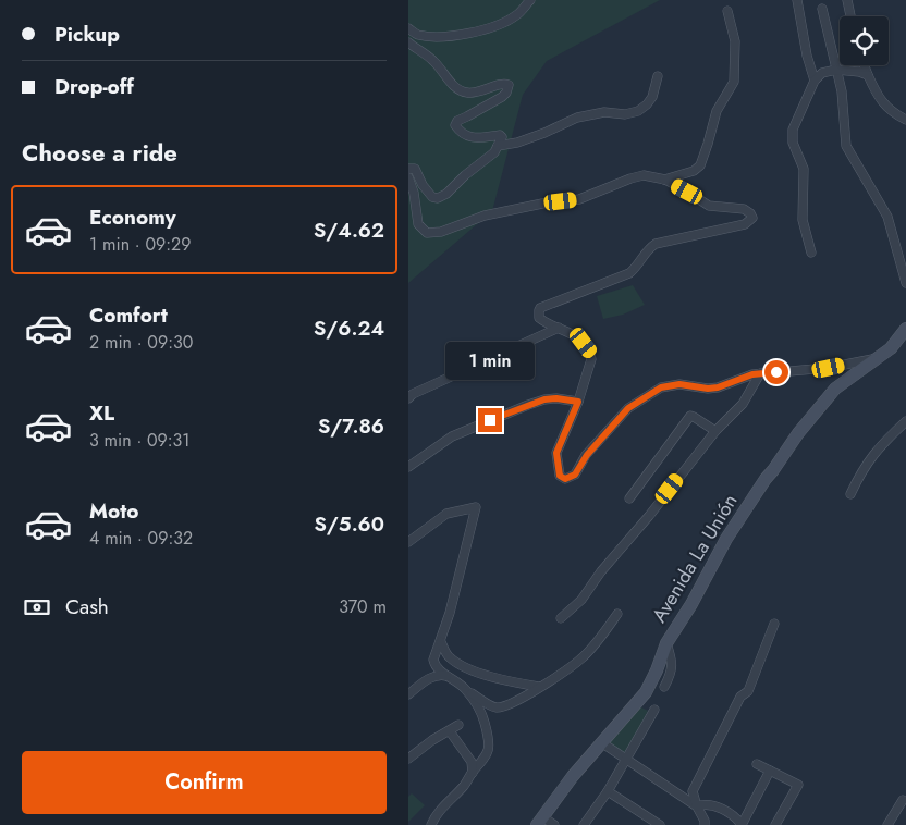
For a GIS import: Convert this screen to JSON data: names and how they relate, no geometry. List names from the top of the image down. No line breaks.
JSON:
{"streets":{"main road":["Avenida La Unión"]},"page":{"banner":["Pickup","Drop-off"],"heading":"Choose a ride","list":[{"name":"Economy","note":"1 min · 09:29","value":"S/4.62"},{"name":"Comfort","note":"2 min · 09:30","value":"S/6.24"},{"name":"XL","note":"3 min · 09:31","value":"S/7.86"},{"name":"Moto","note":"4 min · 09:32","value":"S/5.60"}],"bubble":"1 min","pay":["Cash","370 m"],"buttons":"Confirm"}}
